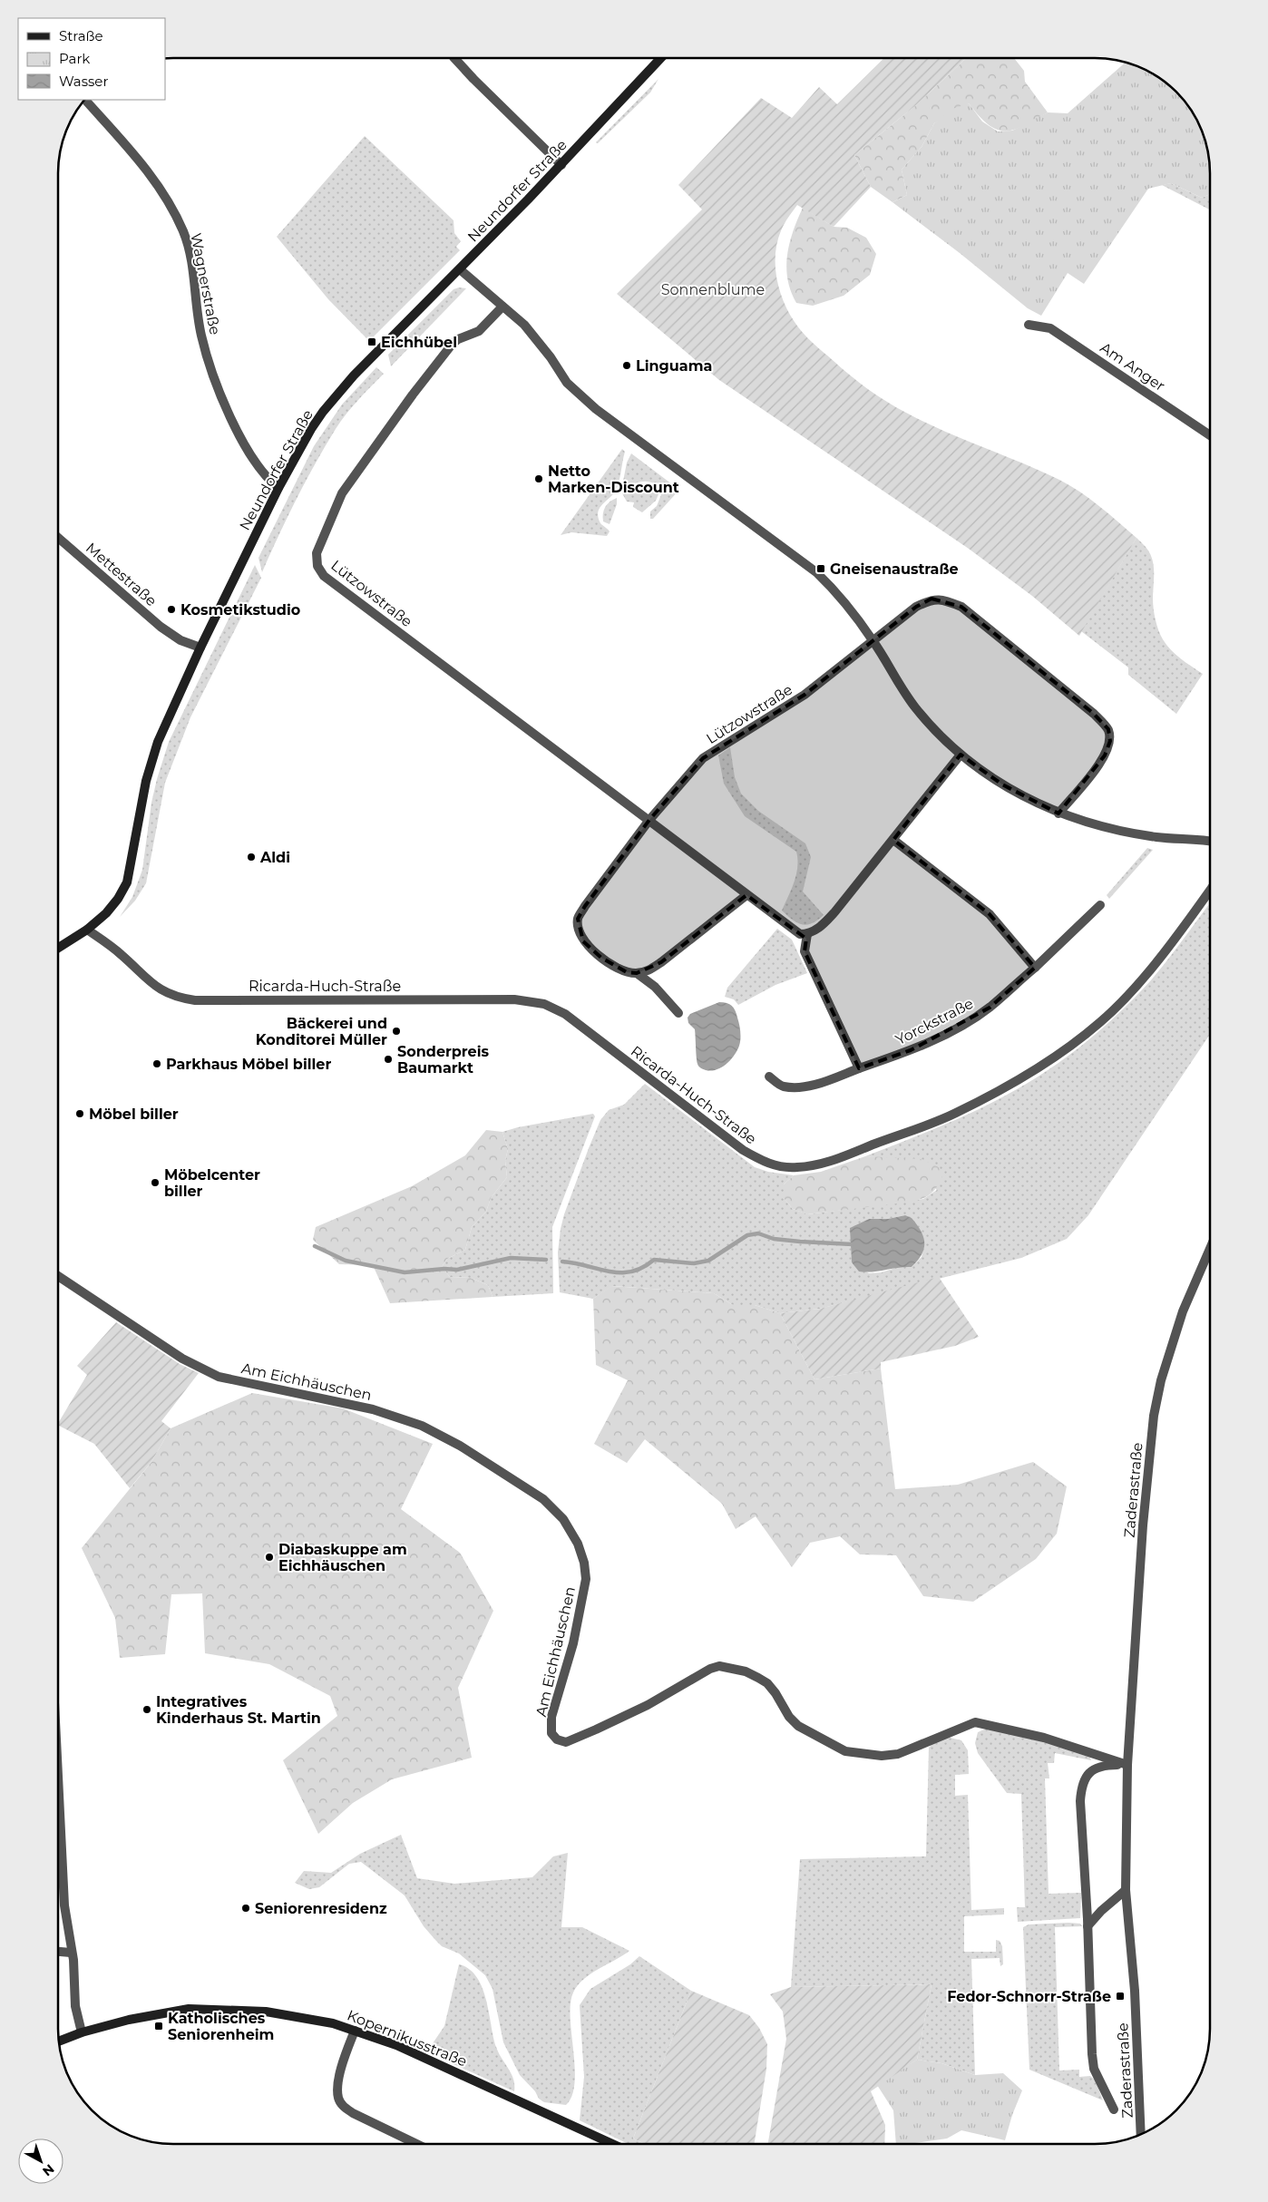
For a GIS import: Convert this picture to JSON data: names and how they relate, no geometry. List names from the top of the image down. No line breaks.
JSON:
{"streets":{"street":["Neundorfer Straße","Wagnerstraße","Am Anger","Mettestraße","Lützowstraße","Ricarda-Huch-Straße","Yorckstraße","Am Eichhäuschen","Zaderastraße","Kopernikusstraße"]},"crossings":[["Neundorfer Straße","Wagnerstraße"],["Neundorfer Straße","Mettestraße"],["Neundorfer Straße","Ricarda-Huch-Straße"],["Am Eichhäuschen","Zaderastraße"]],"parks":["Sonnenblume"],"places":{"transit":["Eichhübel","Gneisenaustraße","Fedor-Schnorr-Straße","Katholisches Seniorenheim"],"other":["Linguama","Netto Marken-Discount","Kosmetikstudio","Aldi","Bäckerei und Konditorei Müller","Sonderpreis Baumarkt","Parkhaus Möbel biller","Möbel biller","Möbelcenter biller","Diabaskuppe am Eichhäuschen","Integratives Kinderhaus St. Martin","Seniorenresidenz"]},"legend":["Straße","Park","Wasser"],"north":"bottom right"}
